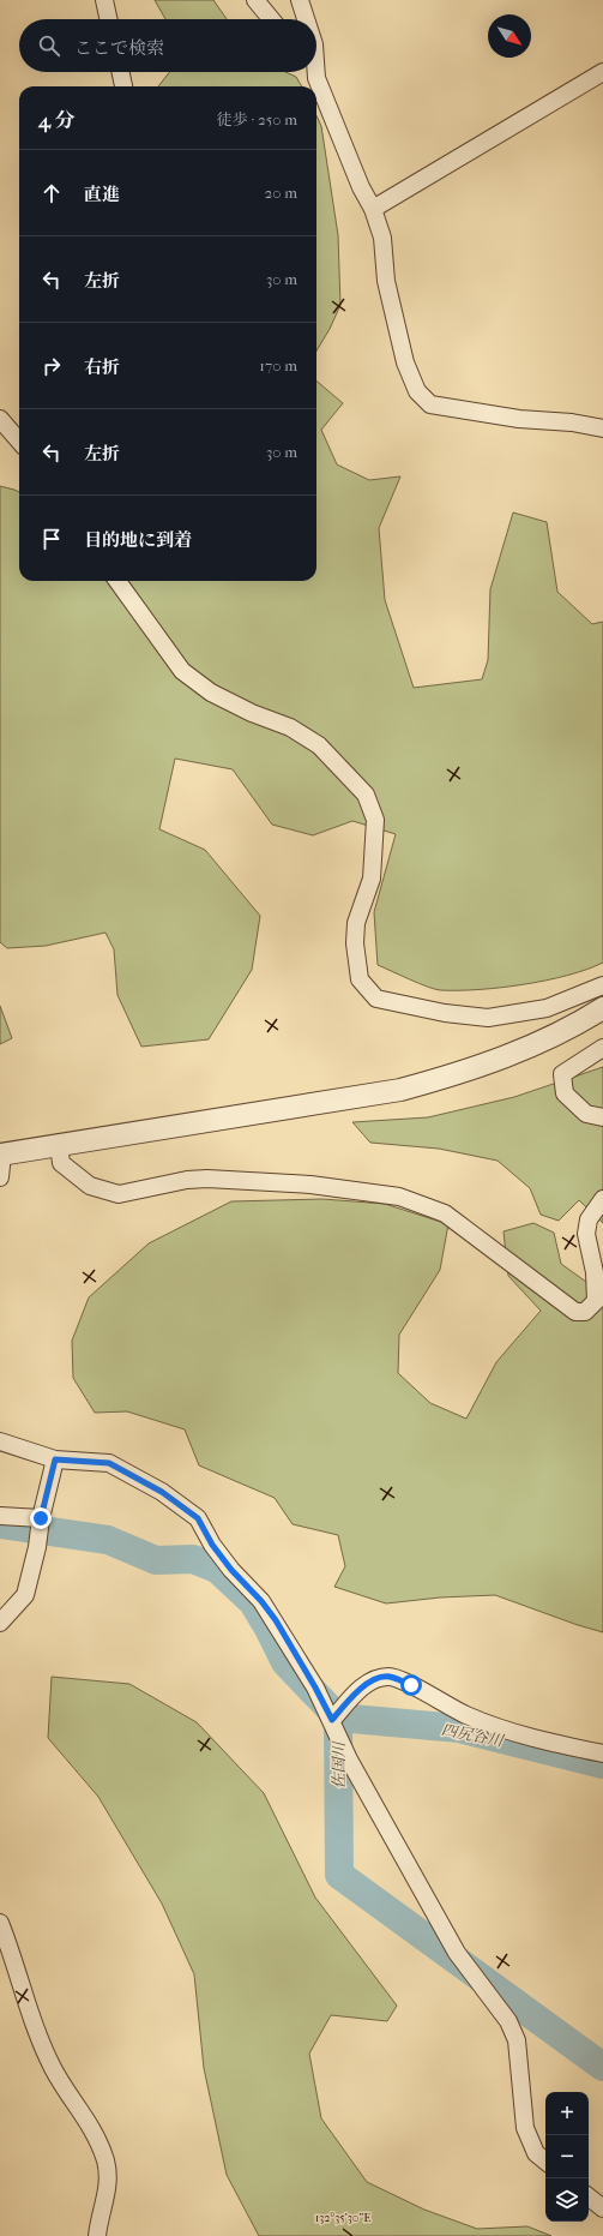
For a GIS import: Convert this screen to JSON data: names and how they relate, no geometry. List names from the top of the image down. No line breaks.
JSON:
{"water":["四尻谷川","佐国川"],"north":"bottom right","page":{"search":"ここで検索","heading":["4 分","徒歩 · 250 m"],"list":[["直進","20 m"],["左折","30 m"],["右折","170 m"],["左折","30 m"],"目的地に到着"],"map_buttons":["+","−"]},"coordinates":["132°35'30\"E"]}
